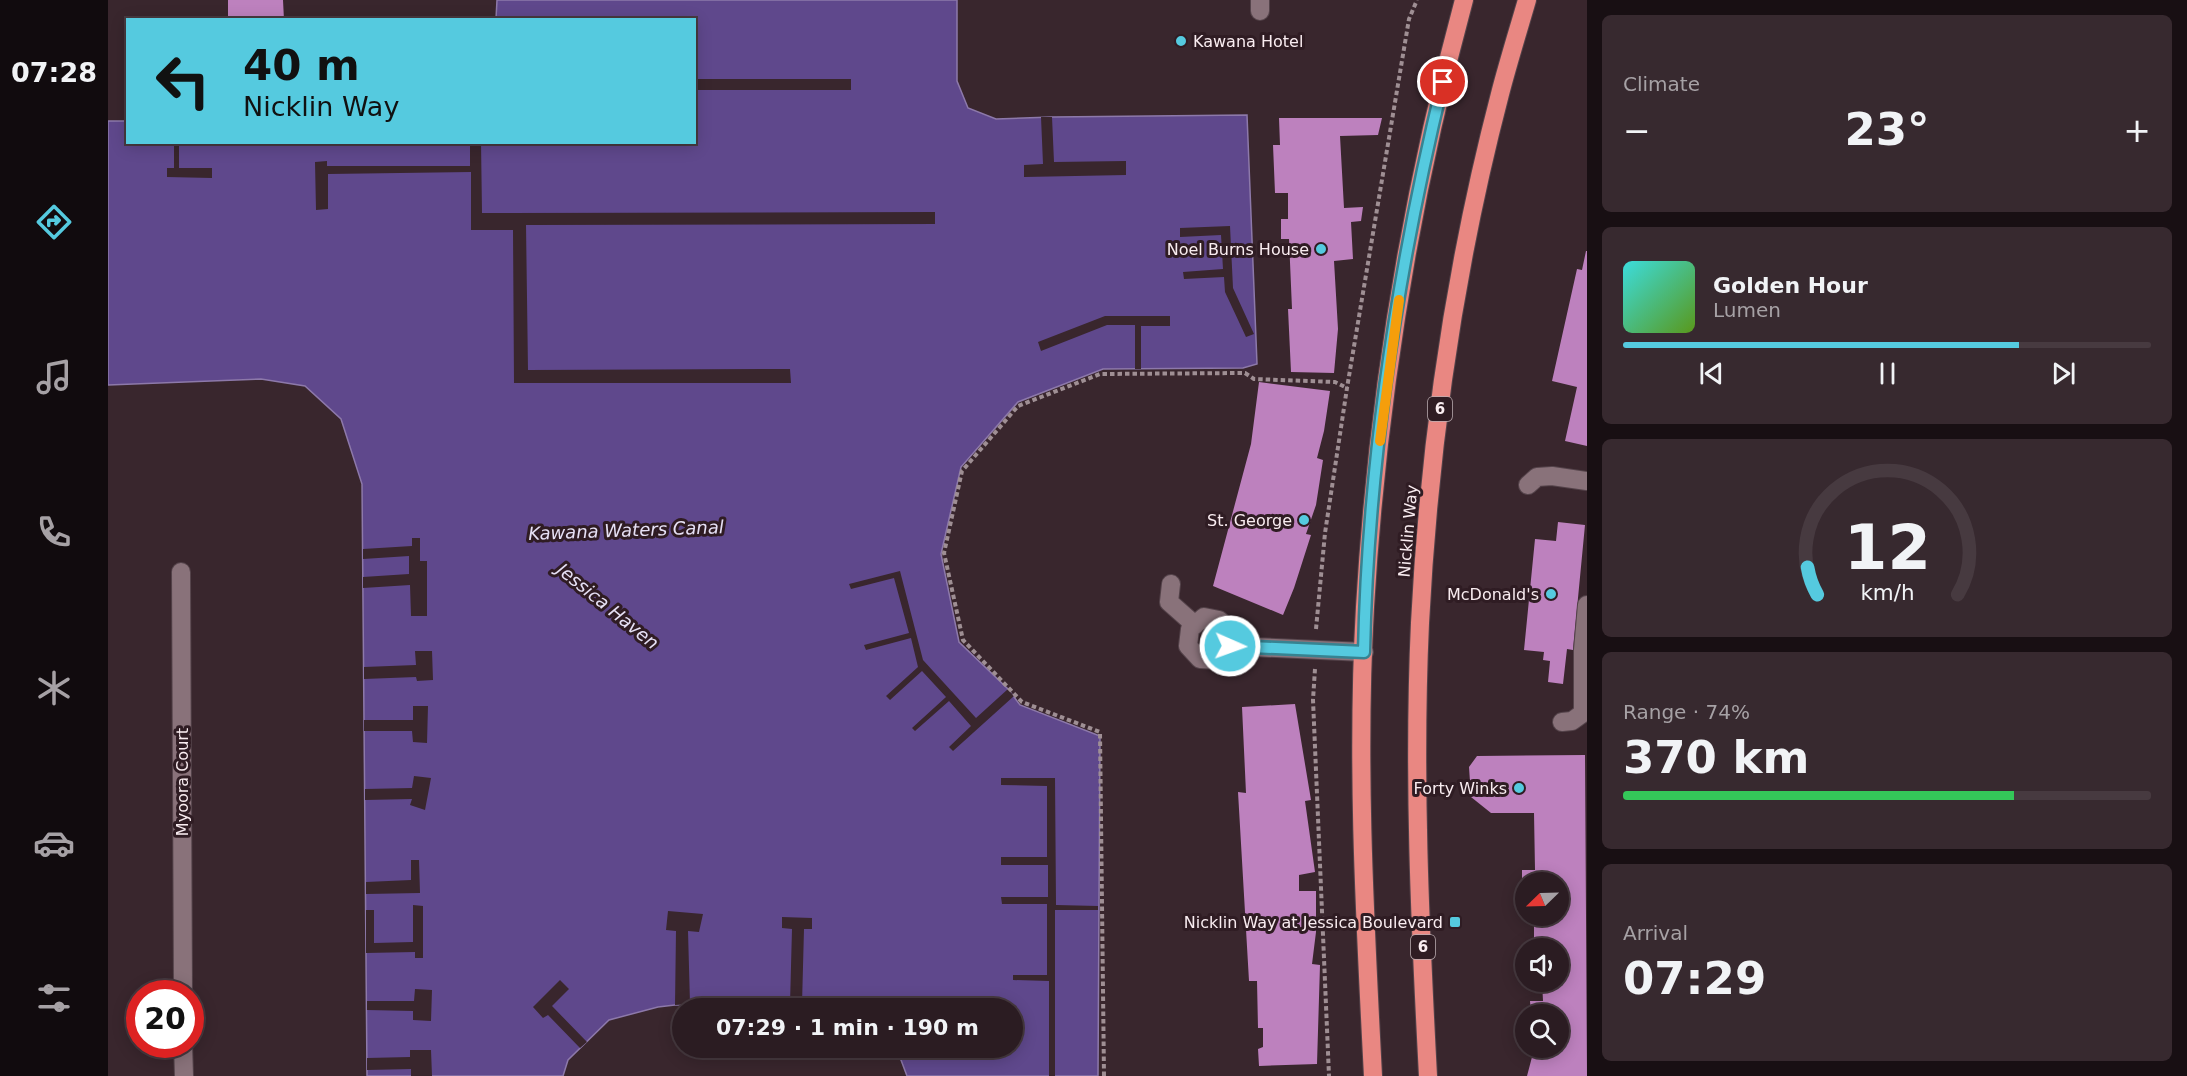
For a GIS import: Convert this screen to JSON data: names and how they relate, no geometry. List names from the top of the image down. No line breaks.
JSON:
{"streets":{"highway":["6","Nicklin Way"],"street":["Myoora Court"]},"water":["Kawana Waters Canal","Jessica Haven"],"places":{"other":["Kawana Hotel","Noel Burns House","St. George","McDonald's","Forty Winks"],"transit":["Nicklin Way at Jessica Boulevard"]},"north":"bottom left","page":{"tabs":"07:28","tile":["Climate",["Range · 74%","370 km"],["Arrival","07:29"]],"turn":["40 m","Nicklin Way"],"heat":["−","23°","+"],"song":["Golden Hour","Lumen"],"limit":"20","trip":"07:29 · 1 min · 190 m","gauge":["12","km/h"]}}
